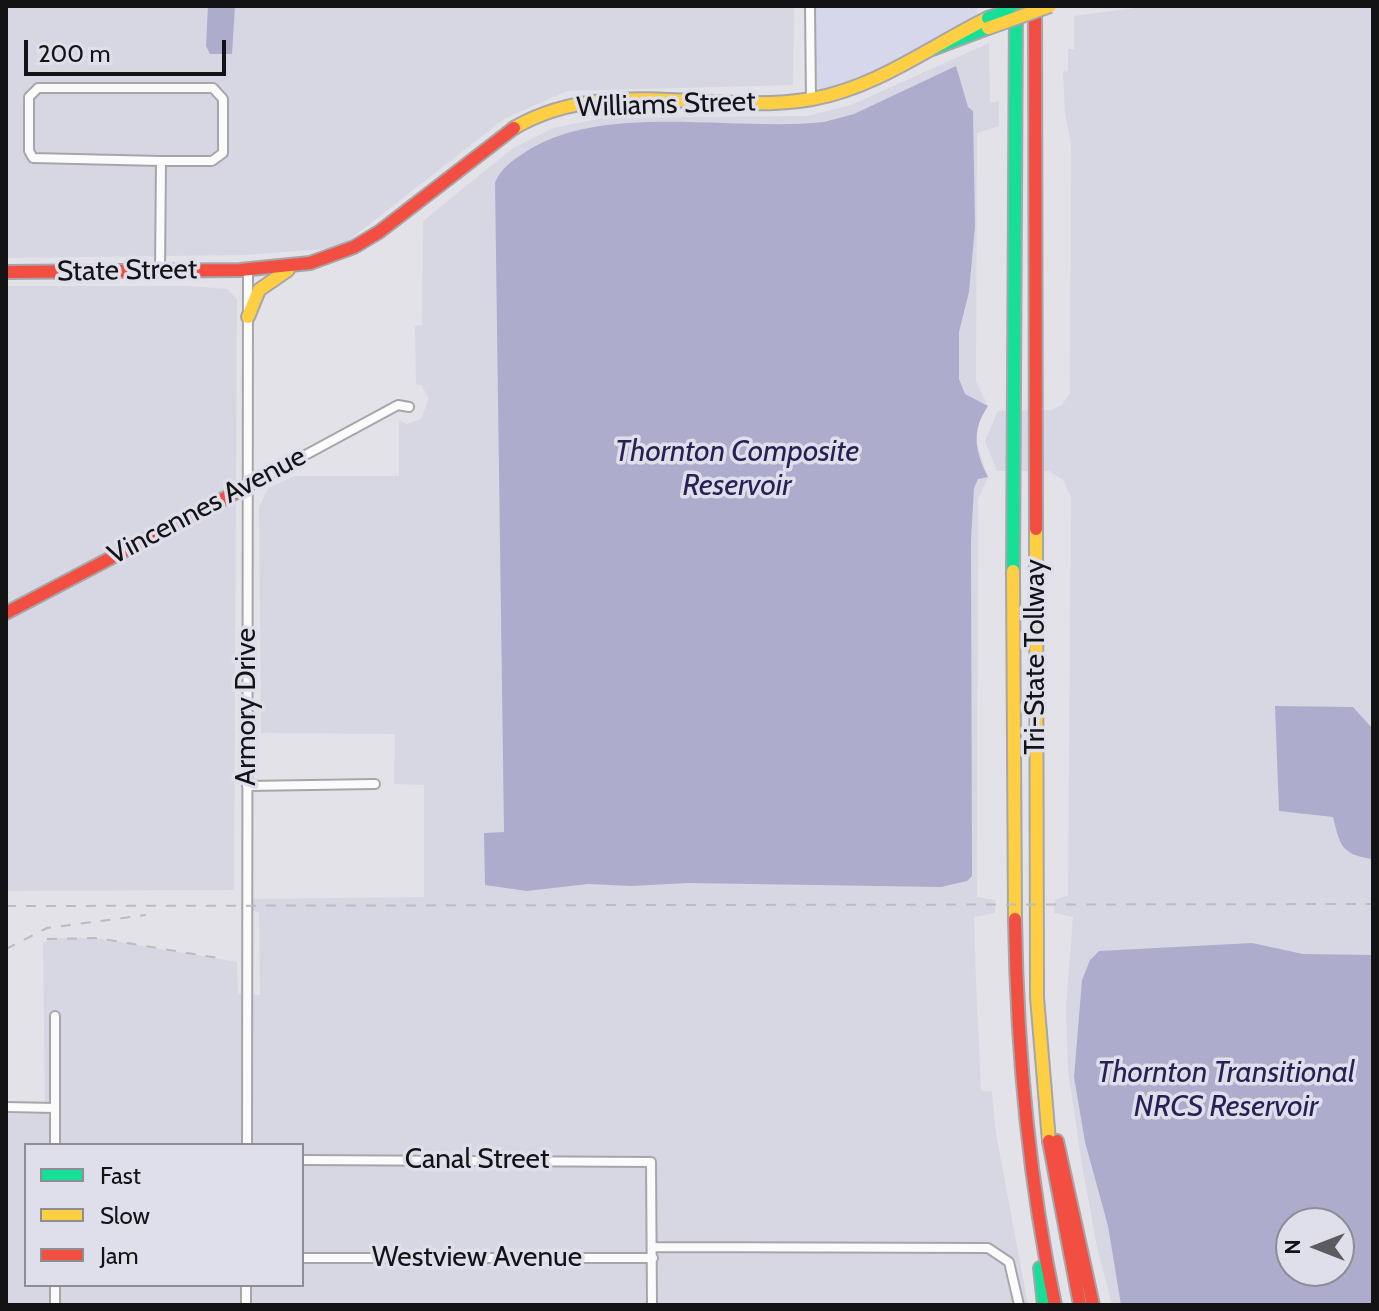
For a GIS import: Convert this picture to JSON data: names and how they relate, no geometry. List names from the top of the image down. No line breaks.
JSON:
{"streets":{"main road":["Williams Street","State Street","Vincennes Avenue","Tri-State Tollway"],"street":["Armory Drive","Canal Street","Westview Avenue"]},"crossings":[["Williams Street","State Street"],["Williams Street","Armory Drive"],["State Street","Armory Drive"],["Vincennes Avenue","Armory Drive"]],"water":["Thornton Composite Reservoir","Thornton Transitional NRCS Reservoir"],"legend":["Fast","Slow","Jam"],"scale_bar":"200 m","north":"left"}
